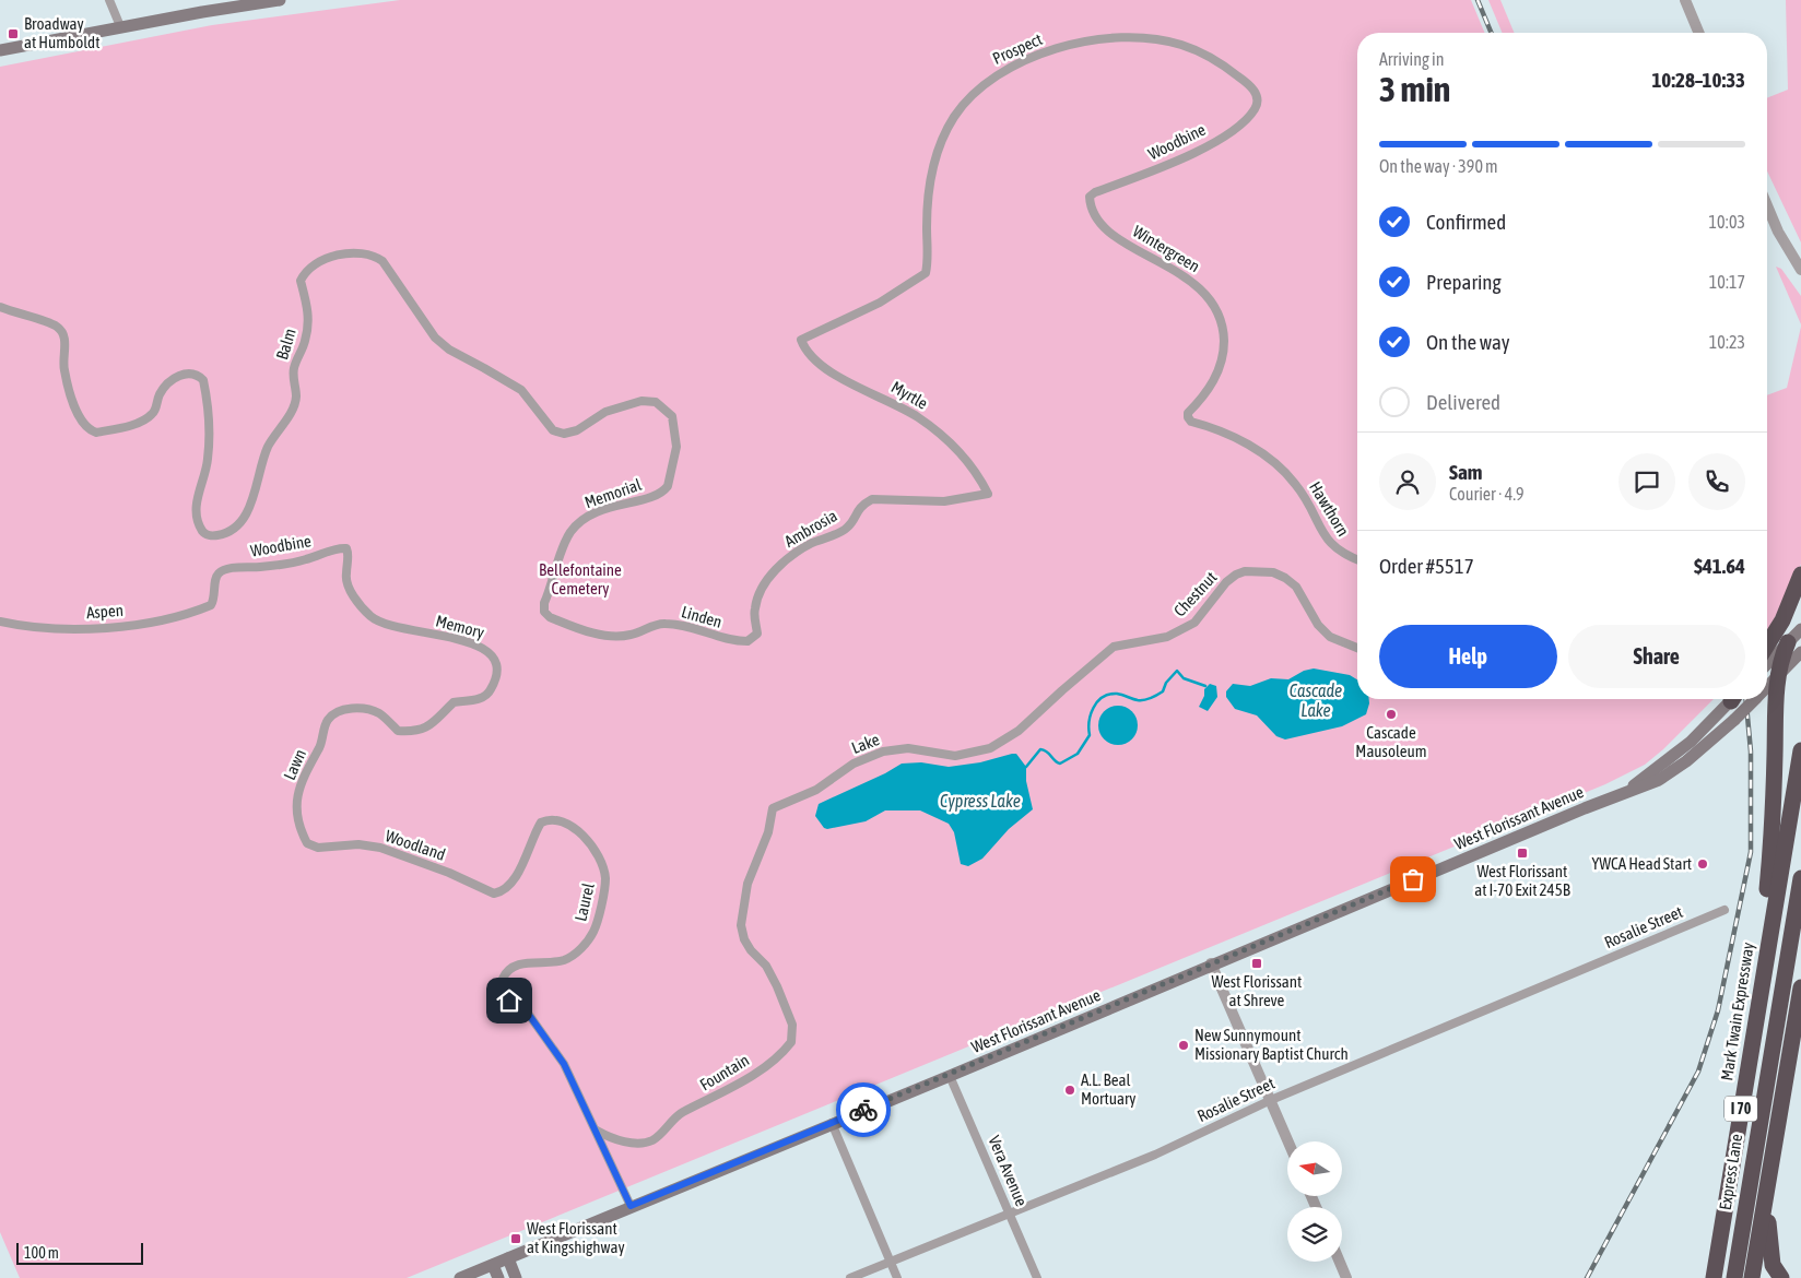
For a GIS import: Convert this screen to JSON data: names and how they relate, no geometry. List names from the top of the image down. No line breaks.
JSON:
{"streets":{"highway":["Mark Twain Expressway","I 70","Express Lane"],"main road":["West Florissant Avenue"],"street":["Prospect","Woodbine","Wintergreen","Balm","Myrtle","Memorial","Hawthorn","Ambrosia","Chestnut","Aspen","Linden","Memory","Lake","Lawn","Woodland","Laurel","Rosalie Street","Fountain","Vera Avenue"]},"crossings":[["Prospect","Woodbine"],["Prospect","Myrtle"],["Woodbine","Wintergreen"],["Woodbine","Aspen"],["Woodbine","Memory"],["Wintergreen","Hawthorn"],["Balm","Memorial"],["Myrtle","Ambrosia"],["Memorial","Linden"],["Ambrosia","Linden"],["Chestnut","Lake"],["Memory","Lawn"],["Lake","Fountain"],["Lawn","Woodland"],["West Florissant Avenue","Vera Avenue"],["Woodland","Laurel"],["Laurel","Fountain"],["Rosalie Street","Vera Avenue"]],"water":["Cascade Lake","Cypress Lake"],"parks":["Bellefontaine Cemetery"],"places":{"transit":["Broadway at Humboldt","West Florissant at I-70 Exit 245B","West Florissant at Shreve","West Florissant at Kingshighway"],"other":["Cascade Mausoleum","YWCA Head Start","New Sunnymount Missionary Baptist Church","A.L. Beal Mortuary"]},"scale_bar":"100 m","north":"left","page":{"heading":["3 min","Arriving in","10:28–10:33"],"panel":["Sam","Courier · 4.9","Order #5517","$41.64"],"bar":"On the way · 390 m","list":[["Confirmed","10:03"],["Preparing","10:17"],["On the way","10:23"],"Delivered"],"buttons":["Help","Share"],"scale":"100 m"}}
